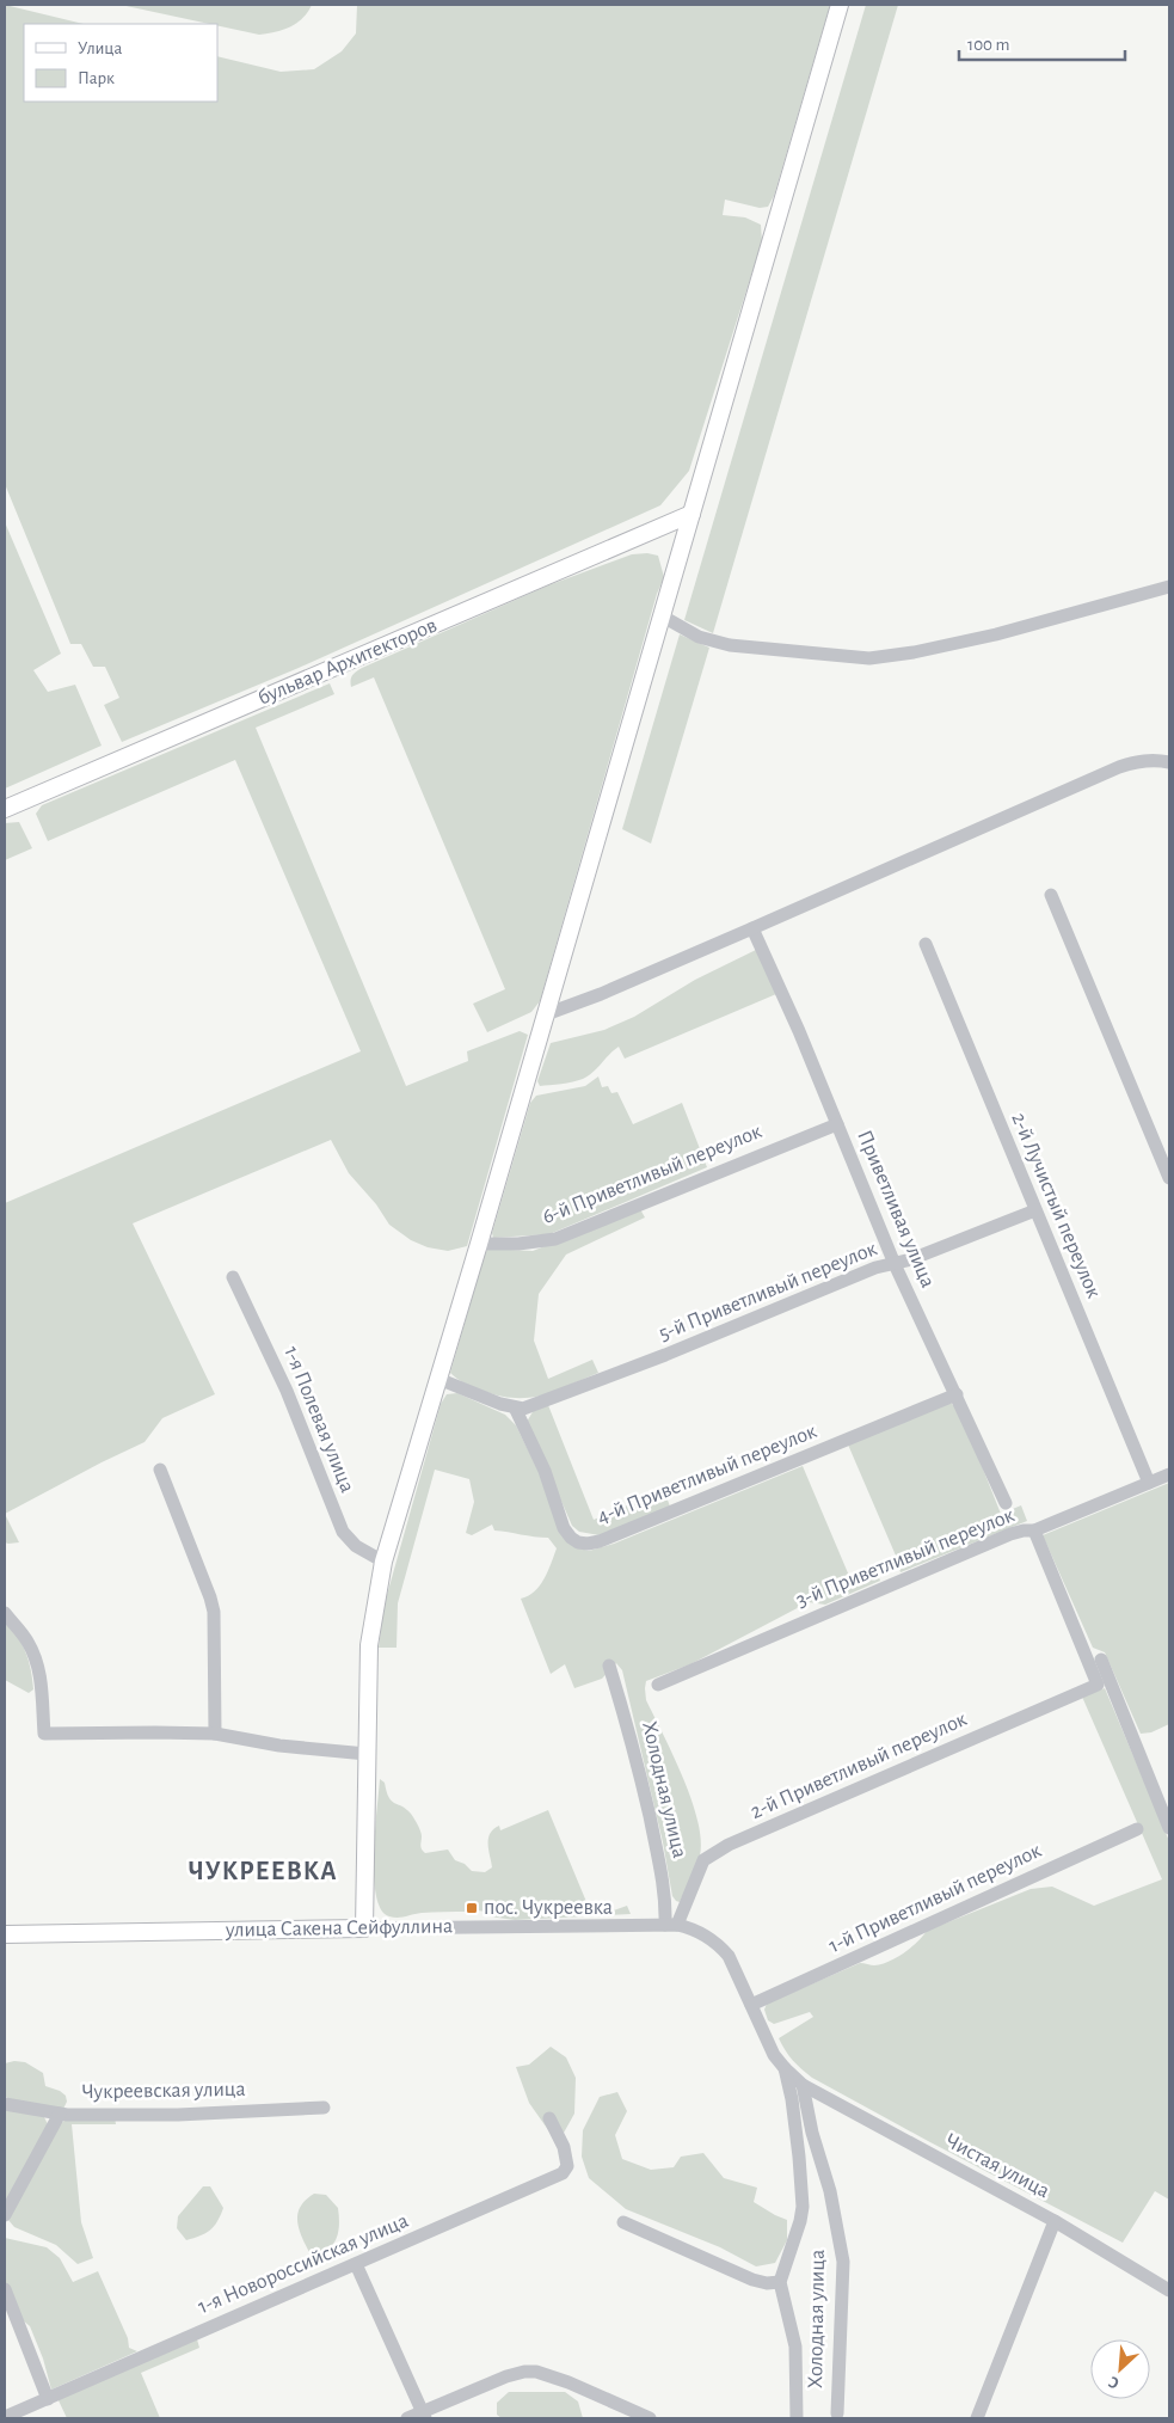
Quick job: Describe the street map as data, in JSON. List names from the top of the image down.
{
  "streets": {
    "main road": ["бульвар Архитекторов", "улица Сакена Сейфуллина"],
    "street": [
      "6-й Приветливый переулок",
      "2-й Лучистый переулок",
      "Приветливая улица",
      "5-й Приветливый переулок",
      "1-я Полевая улица",
      "4-й Приветливый переулок",
      "3-й Приветливый переулок",
      "2-й Приветливый переулок",
      "Холодная улица",
      "1-й Приветливый переулок",
      "Чукреевская улица",
      "Чистая улица",
      "1-я Новороссийская улица"
    ]
  },
  "crossings": [
    ["6-й Приветливый переулок", "Приветливая улица"],
    ["2-й Лучистый переулок", "5-й Приветливый переулок"],
    ["2-й Лучистый переулок", "3-й Приветливый переулок"],
    ["Приветливая улица", "5-й Приветливый переулок"],
    ["Приветливая улица", "4-й Приветливый переулок"],
    ["5-й Приветливый переулок", "4-й Приветливый переулок"],
    ["3-й Приветливый переулок", "2-й Приветливый переулок"],
    ["2-й Приветливый переулок", "Холодная улица"],
    ["2-й Приветливый переулок", "улица Сакена Сейфуллина"],
    ["Холодная улица", "улица Сакена Сейфуллина"],
    ["Холодная улица", "Чистая улица"],
    ["1-й Приветливый переулок", "улица Сакена Сейфуллина"],
    ["улица Сакена Сейфуллина", "Чистая улица"]
  ],
  "districts": ["ЧУКРЕЕВКА"],
  "places": {
    "transit": ["пос. Чукреевка"]
  },
  "legend": ["Улица", "Парк"],
  "scale_bar": "100 m",
  "north": "bottom left"
}
